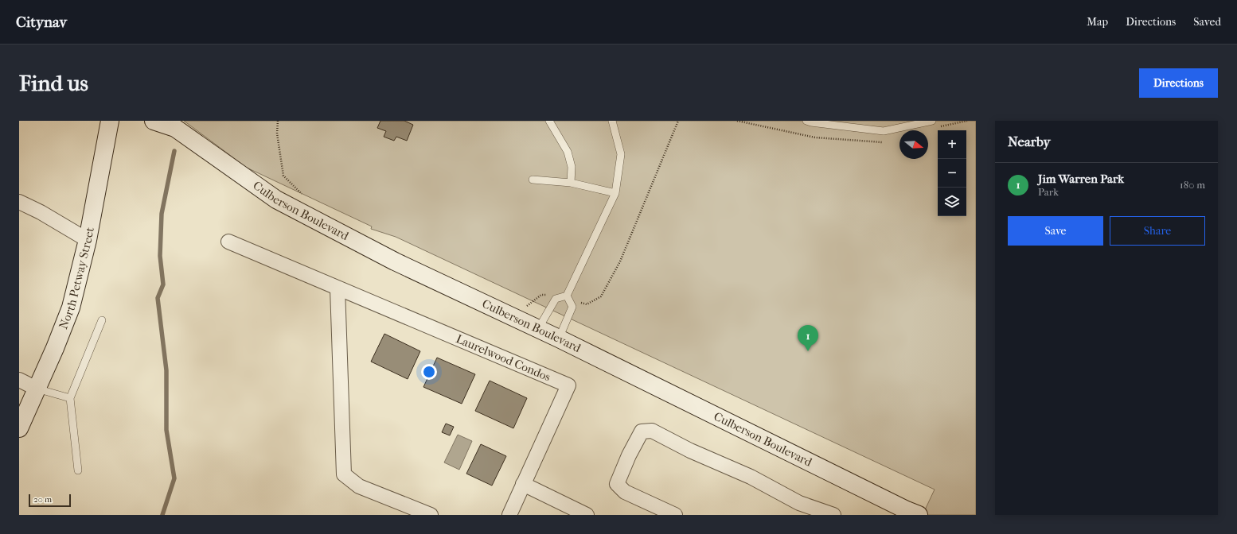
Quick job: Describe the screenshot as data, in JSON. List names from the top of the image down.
{
  "streets": {
    "street": ["Culberson Boulevard", "North Petway Street", "Laurelwood Condos"]
  },
  "scale_bar": "20 m",
  "north": "right",
  "page": {
    "header": "Citynav",
    "nav": ["Map", "Directions", "Saved"],
    "buttons": [
      "Directions",
      ["Save", "Share"]
    ],
    "title": "Find us",
    "heading": "Nearby",
    "map_buttons": ["+", "−"],
    "list": [
      {
        "mark": "1",
        "name": "Jim Warren Park",
        "note": "Park",
        "value": "180 m"
      }
    ],
    "pins": "1",
    "scale": "20 m"
  }
}
